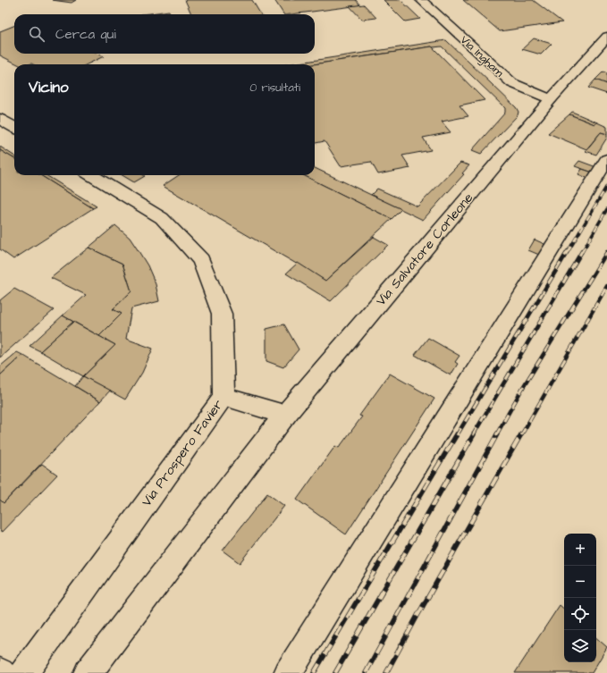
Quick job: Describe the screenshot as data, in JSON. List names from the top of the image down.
{
  "streets": {
    "street": ["Via Ingham", "Via Salvatore Corleone", "Via Prospero Favier"]
  },
  "crossings": [
    ["Via Ingham", "Via Salvatore Corleone"]
  ],
  "page": {
    "search": "Cerca qui",
    "heading": ["Vicino", "0 risultati"],
    "map_buttons": ["+", "−"]
  }
}
